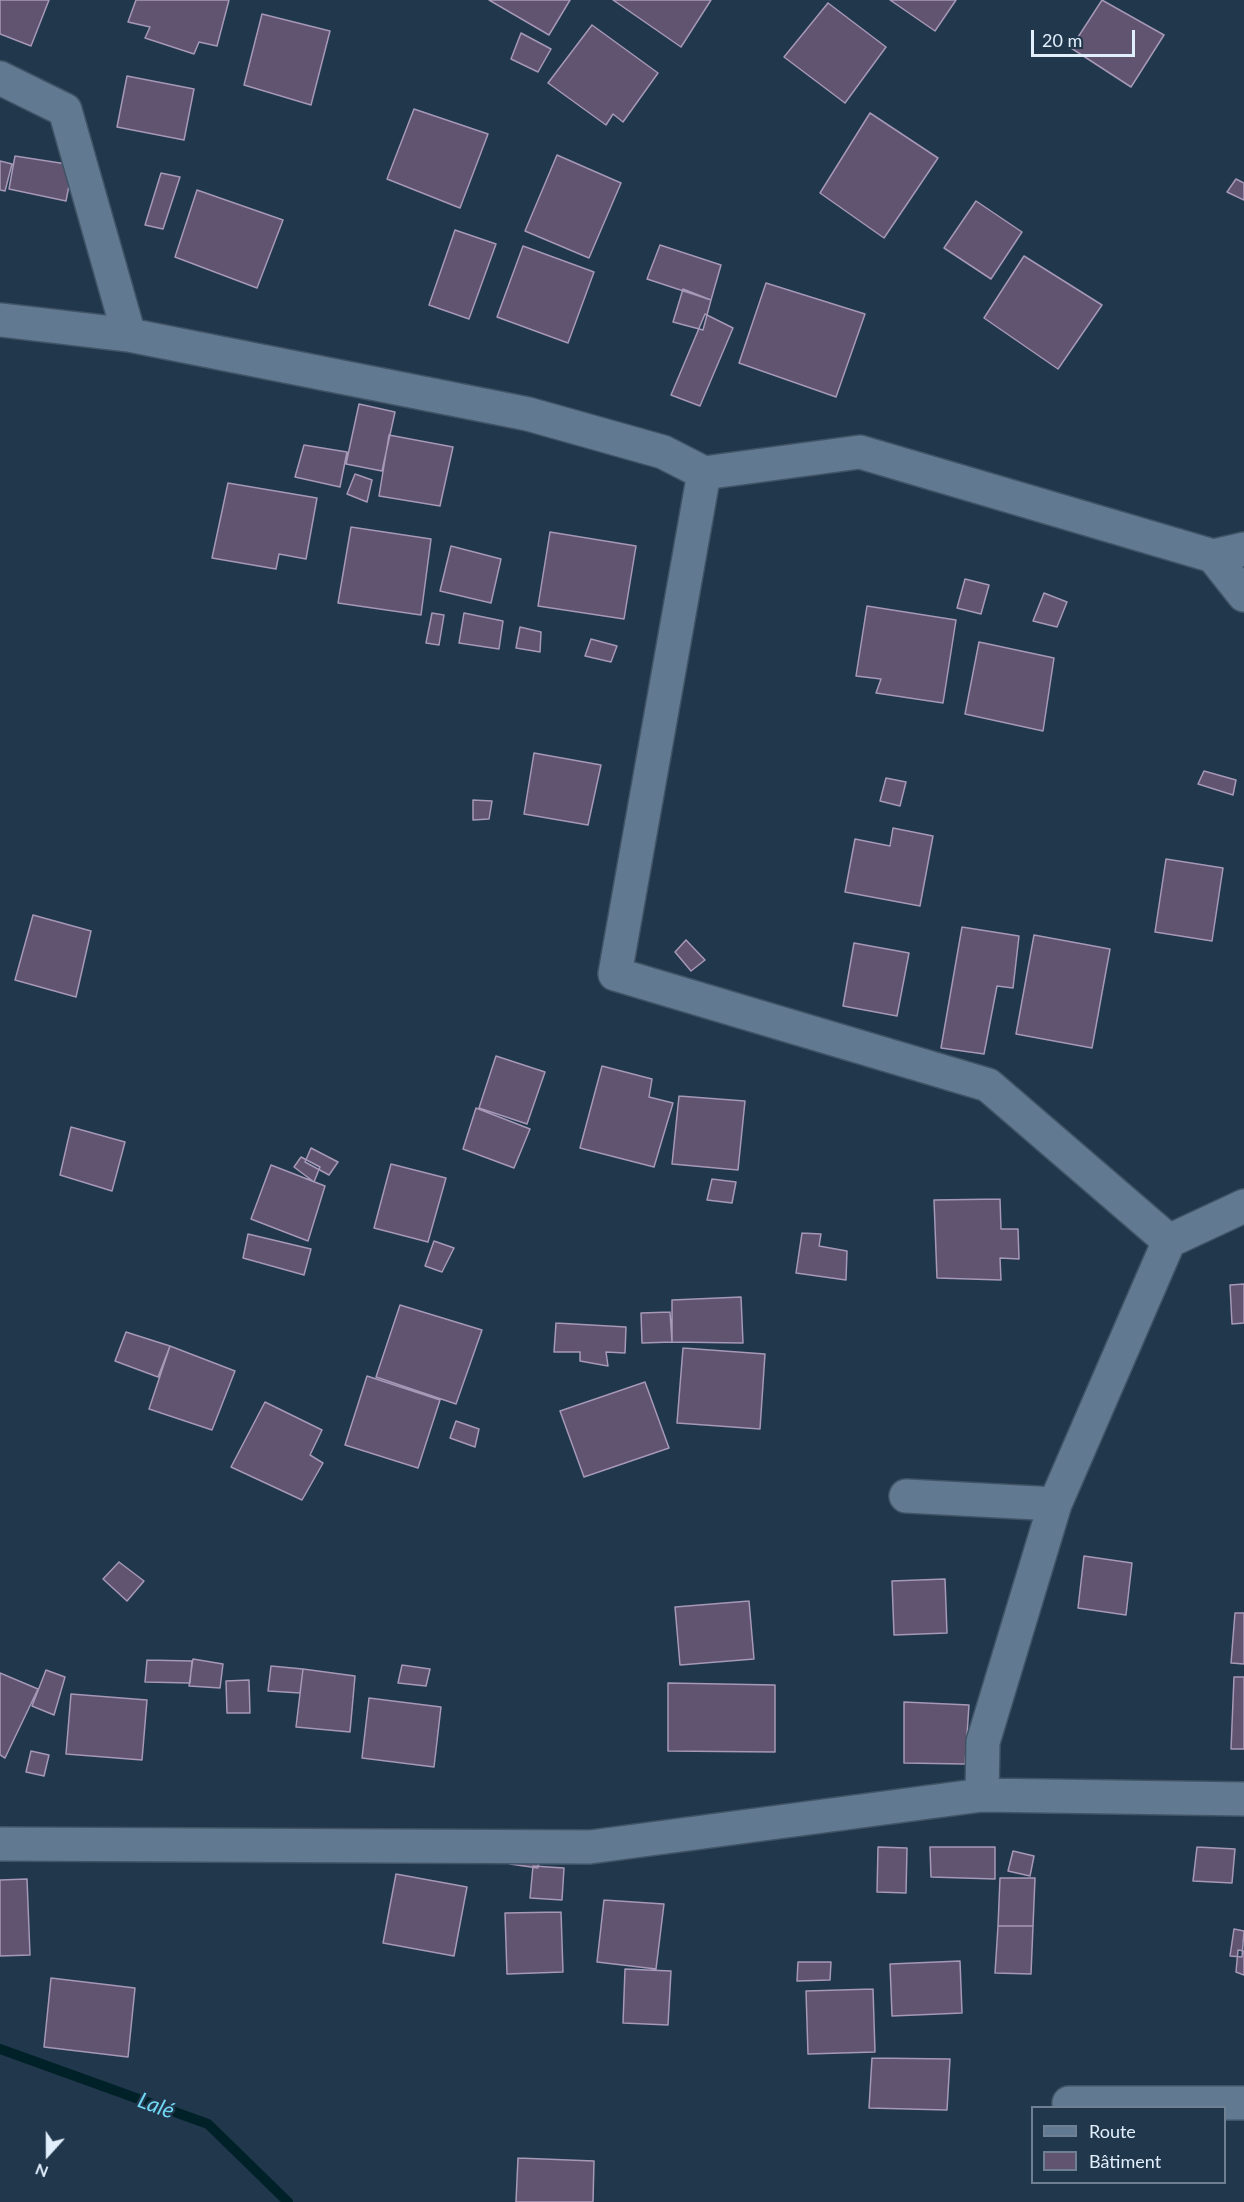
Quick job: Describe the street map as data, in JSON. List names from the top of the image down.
{
  "water": ["Lalé"],
  "legend": ["Route", "Bâtiment"],
  "scale_bar": "20 m",
  "north": "bottom"
}
